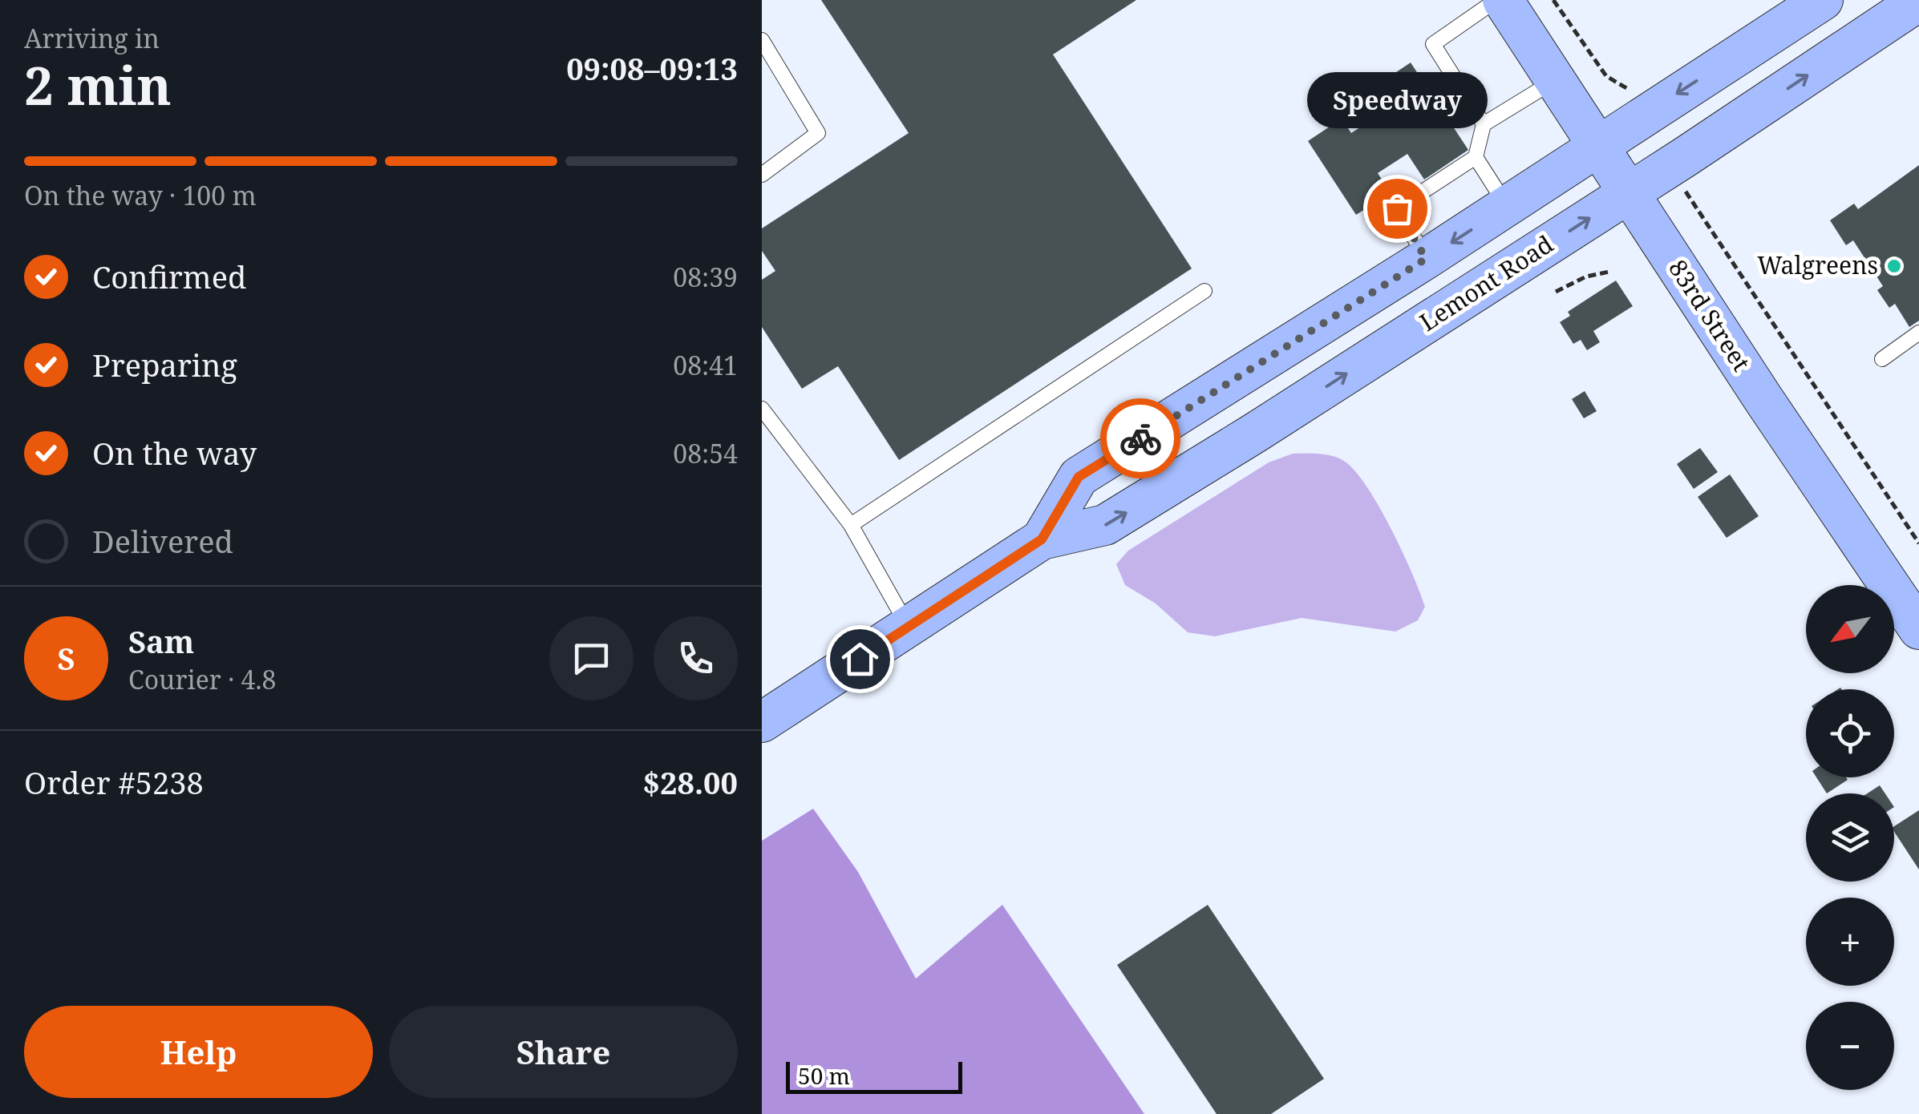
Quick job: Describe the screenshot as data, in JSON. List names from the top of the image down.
{
  "streets": {
    "main road": ["Lemont Road", "83rd Street"]
  },
  "crossings": [
    ["Lemont Road", "83rd Street"]
  ],
  "places": ["Speedway", "Walgreens"],
  "scale_bar": "50 m",
  "north": "bottom left",
  "page": {
    "heading": ["2 min", "Arriving in", "09:08–09:13"],
    "panel": [
      "Sam",
      "Courier · 4.8",
      "Order #5238",
      "$28.00"
    ],
    "bubble": "Speedway",
    "bar": "On the way · 100 m",
    "list": [
      ["Confirmed", "08:39"],
      ["Preparing", "08:41"],
      ["On the way", "08:54"],
      "Delivered"
    ],
    "map_buttons": ["+", "−"],
    "round": "S",
    "buttons": ["Help", "Share"],
    "scale": "50 m"
  }
}
